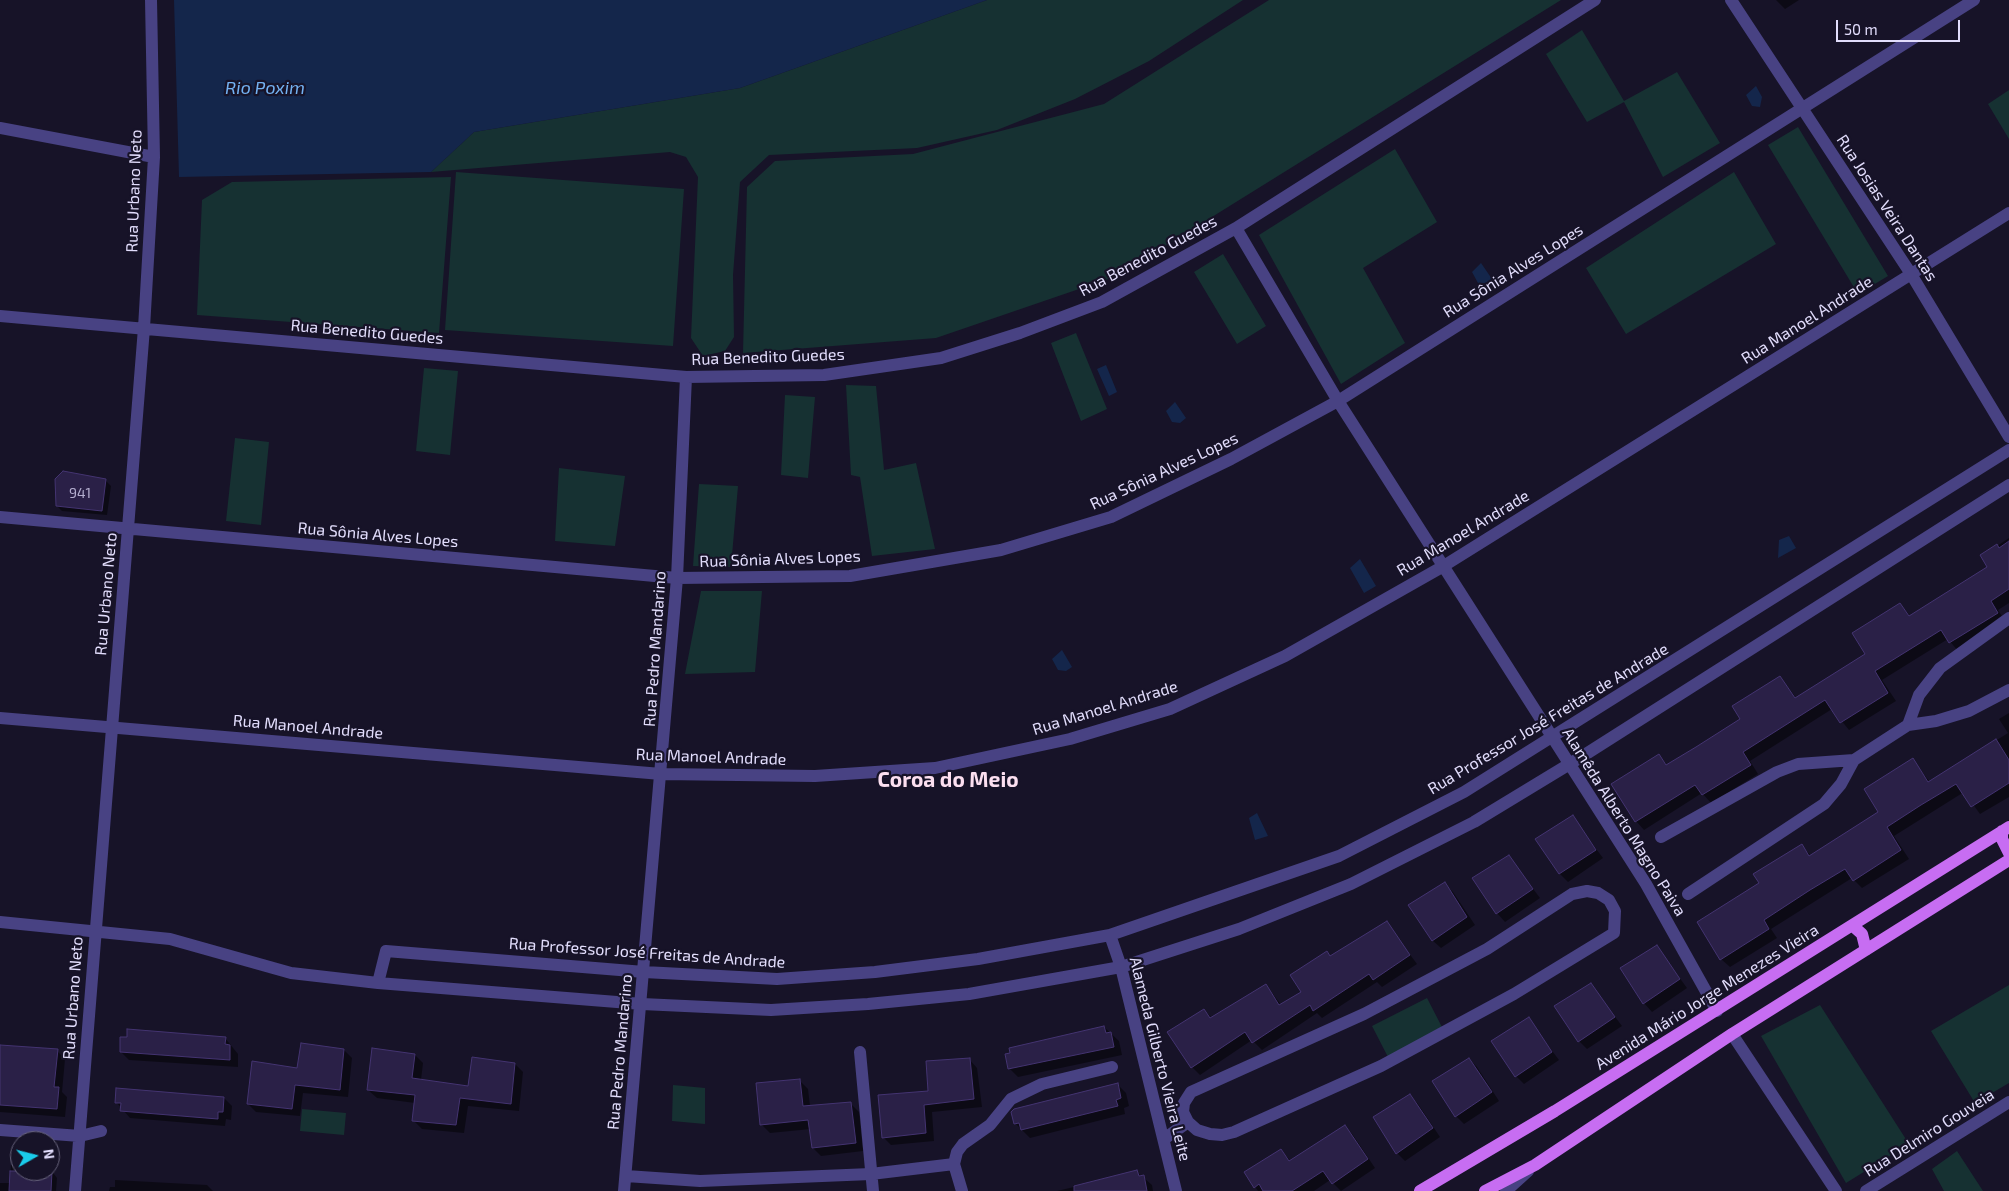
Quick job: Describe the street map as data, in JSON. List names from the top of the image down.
{
  "streets": {
    "main road": ["Avenida Mário Jorge Menezes Vieira"],
    "street": [
      "Rua Urbano Neto",
      "Rua Josias Veira Dantas",
      "Rua Benedito Guedes",
      "Rua Sônia Alves Lopes",
      "Rua Manoel Andrade",
      "Rua Pedro Mandarino",
      "Rua Professor José Freitas de Andrade",
      "Alamêda Alberto Magno Paiva",
      "Alameda Gilberto Vieira Leite",
      "Rua Delmiro Gouveia"
    ]
  },
  "crossings": [
    ["Rua Urbano Neto", "Rua Benedito Guedes"],
    ["Rua Urbano Neto", "Rua Sônia Alves Lopes"],
    ["Rua Urbano Neto", "Rua Manoel Andrade"],
    ["Rua Josias Veira Dantas", "Rua Sônia Alves Lopes"],
    ["Rua Josias Veira Dantas", "Rua Manoel Andrade"],
    ["Rua Benedito Guedes", "Rua Pedro Mandarino"],
    ["Rua Benedito Guedes", "Alamêda Alberto Magno Paiva"],
    ["Rua Sônia Alves Lopes", "Rua Pedro Mandarino"],
    ["Rua Sônia Alves Lopes", "Alamêda Alberto Magno Paiva"],
    ["Rua Manoel Andrade", "Rua Pedro Mandarino"],
    ["Rua Manoel Andrade", "Alamêda Alberto Magno Paiva"],
    ["Rua Pedro Mandarino", "Rua Professor José Freitas de Andrade"],
    ["Rua Professor José Freitas de Andrade", "Alamêda Alberto Magno Paiva"],
    ["Rua Professor José Freitas de Andrade", "Alameda Gilberto Vieira Leite"],
    ["Alamêda Alberto Magno Paiva", "Avenida Mário Jorge Menezes Vieira"]
  ],
  "districts": ["Coroa do Meio"],
  "water": ["Rio Poxim"],
  "house_numbers": ["941"],
  "scale_bar": "50 m",
  "north": "right"
}
